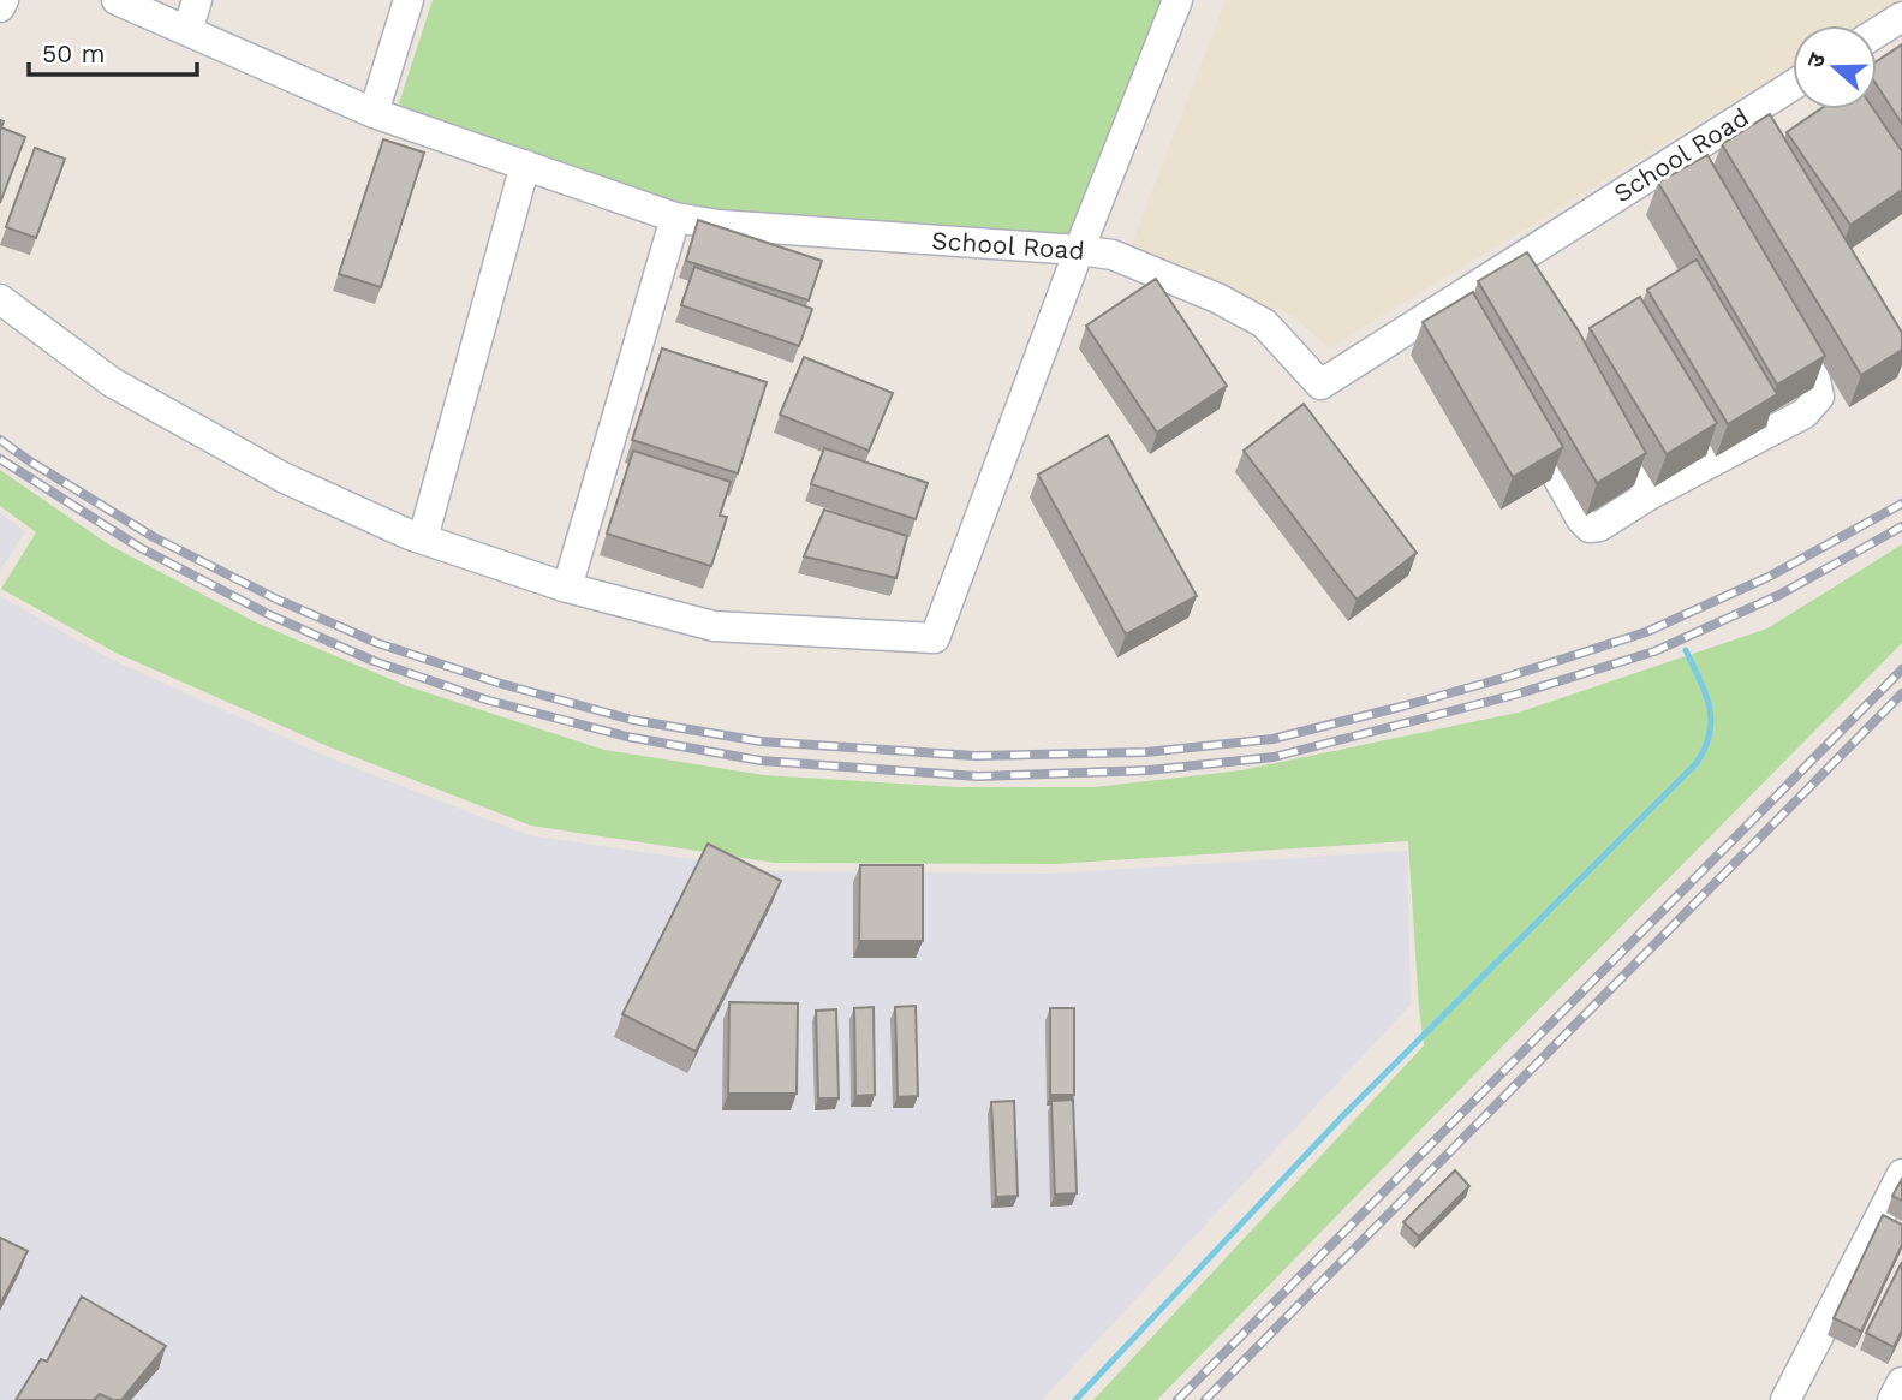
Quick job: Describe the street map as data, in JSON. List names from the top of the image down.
{
  "streets": {
    "street": ["School Road"]
  },
  "scale_bar": "50 m",
  "north": "left"
}
